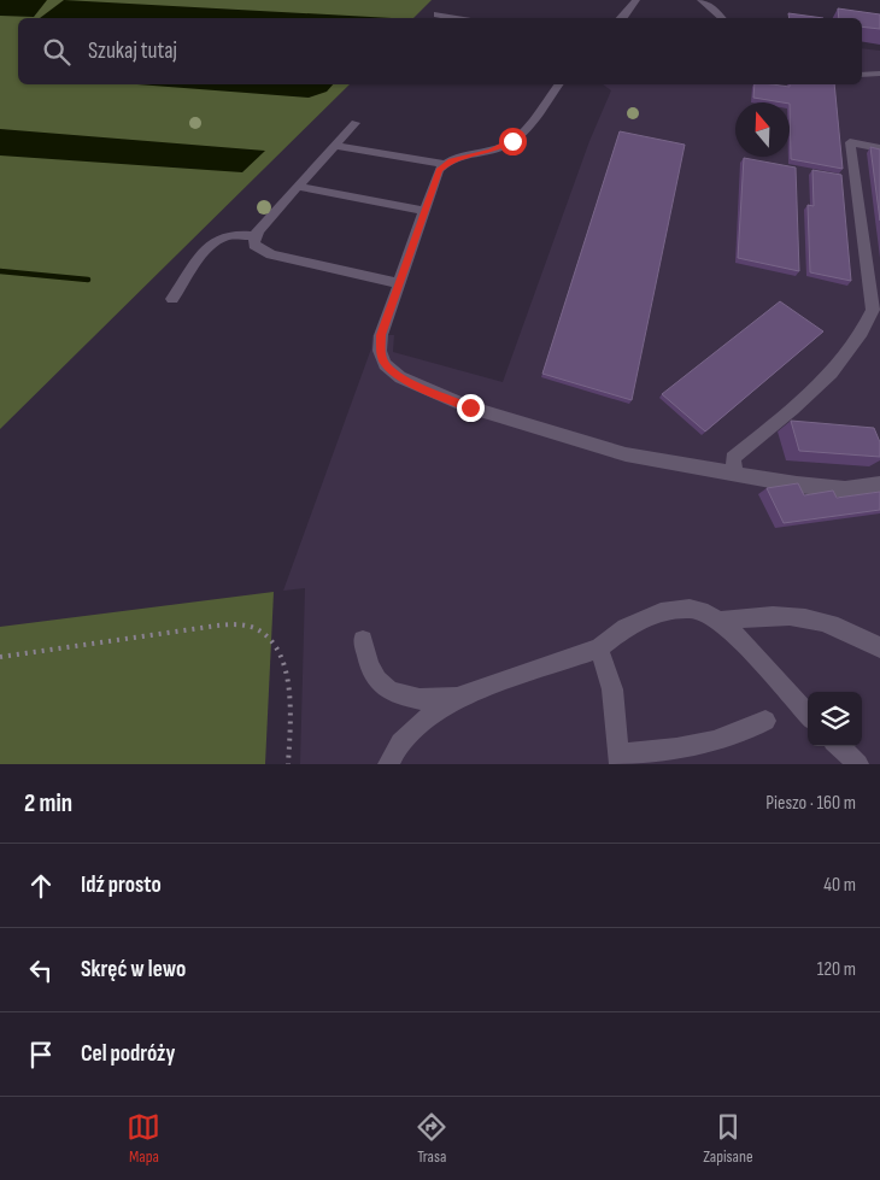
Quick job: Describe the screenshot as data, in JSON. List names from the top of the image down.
{
  "north": "top",
  "page": {
    "search": "Szukaj tutaj",
    "heading": ["2 min", "Pieszo · 160 m"],
    "list": [
      ["Idź prosto", "40 m"],
      ["Skręć w lewo", "120 m"],
      "Cel podróży"
    ],
    "nav": ["Mapa", "Trasa", "Zapisane"]
  }
}
